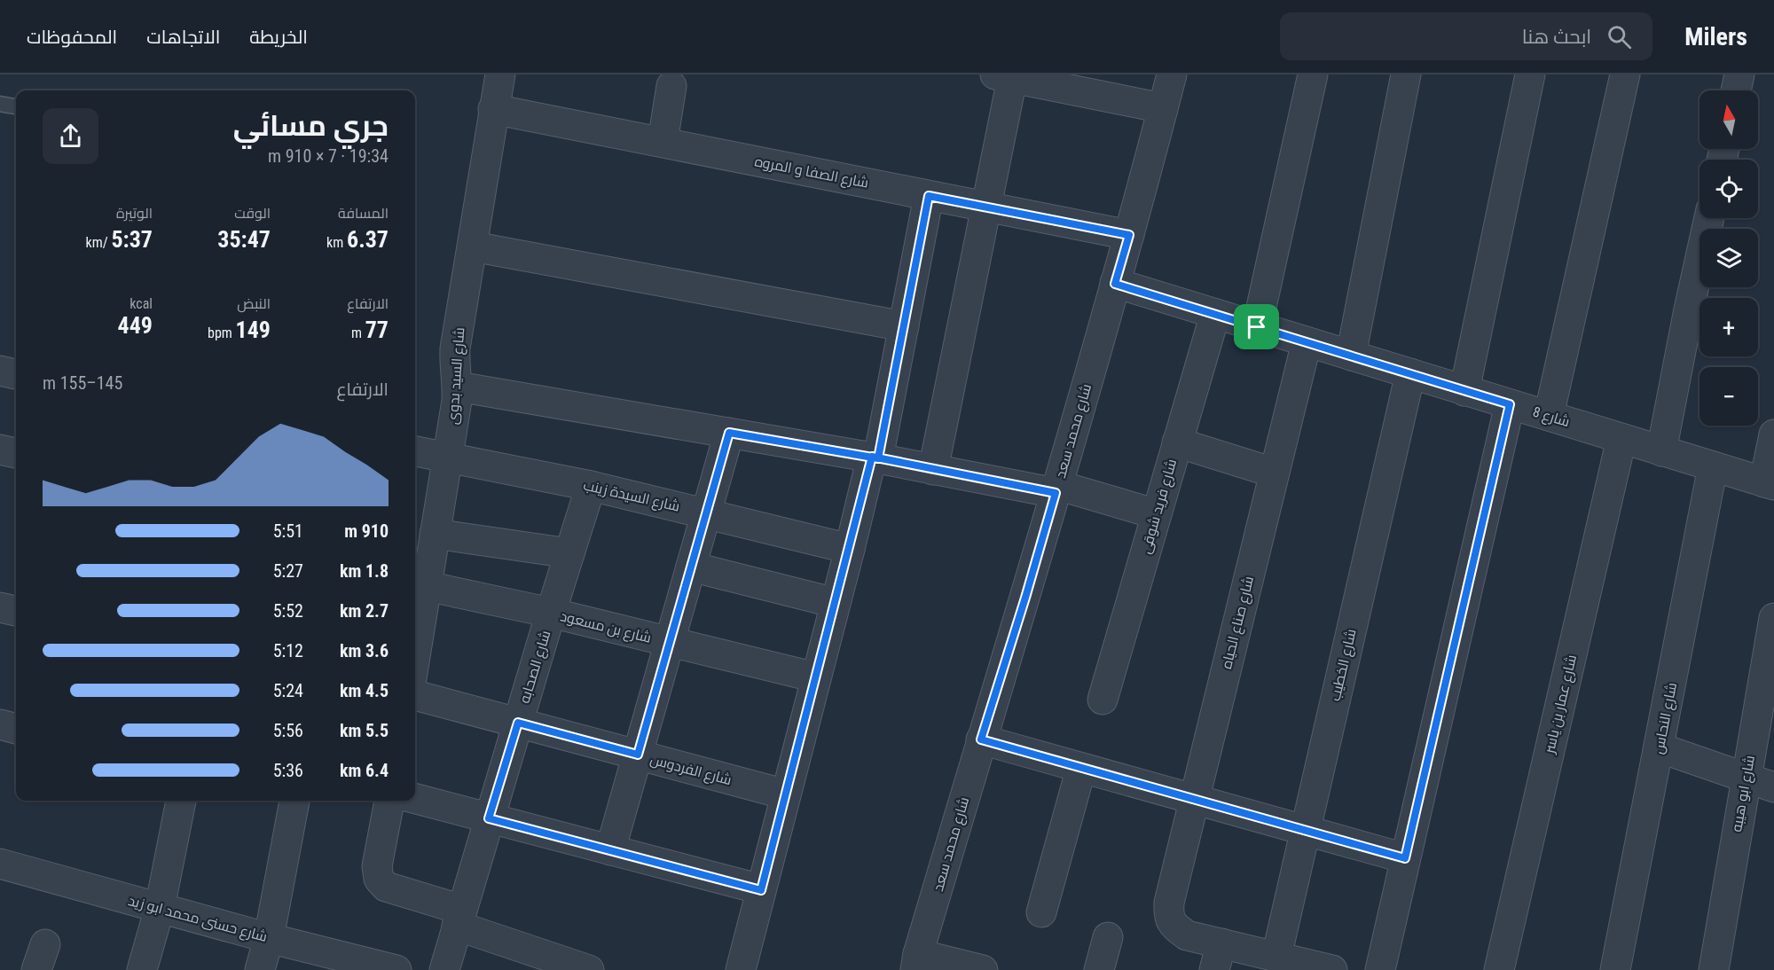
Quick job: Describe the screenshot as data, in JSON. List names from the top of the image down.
{
  "streets": {
    "street": [
      "شارع الصفا و المروه",
      "شارع السيد بدوى",
      "شارع 8",
      "شارع محمد سعد",
      "شارع السيدة زينب",
      "شارع فريد شوقى",
      "شارع صناع الحياه",
      "شارع بن مسعود",
      "شارع الخطيب",
      "شارع الصحابه",
      "شارع عمار بن ياسر",
      "شارع النحاس",
      "شارع الفردوس",
      "شارع ابو هيبه",
      "شارع حسنى محمد ابو زيد"
    ]
  },
  "crossings": [
    ["شارع الصفا و المروه", "شارع السيد بدوى"],
    ["شارع الصفا و المروه", "شارع محمد سعد"],
    ["شارع السيد بدوى", "شارع السيدة زينب"],
    ["شارع السيد بدوى", "شارع بن مسعود"],
    ["شارع 8", "شارع محمد سعد"],
    ["شارع 8", "شارع فريد شوقى"],
    ["شارع 8", "شارع صناع الحياه"],
    ["شارع 8", "شارع الخطيب"],
    ["شارع 8", "شارع عمار بن ياسر"],
    ["شارع 8", "شارع النحاس"],
    ["شارع السيدة زينب", "شارع الصحابه"],
    ["شارع بن مسعود", "شارع الصحابه"],
    ["شارع الصحابه", "شارع الفردوس"]
  ],
  "north": "top",
  "page": {
    "header": "Milers",
    "search": "ابحث هنا",
    "nav": ["الخريطة", "الاتجاهات", "المحفوظات"],
    "map_buttons": ["+", "−"],
    "heading": ["جري مسائي", "19:34 · 7 × 910 m"],
    "stats": [
      ["المسافة", "6.37 km"],
      ["الوقت", "35:47"],
      ["الوتيرة", "5:37 /km"],
      ["الارتفاع", "77 m"],
      ["النبض", "149 bpm"],
      ["kcal", "449"]
    ],
    "chart": ["الارتفاع", "145–155 m"],
    "list": [
      {
        "name": "910 m",
        "note": "5:51"
      },
      {
        "name": "1.8 km",
        "note": "5:27"
      },
      {
        "name": "2.7 km",
        "note": "5:52"
      },
      {
        "name": "3.6 km",
        "note": "5:12"
      },
      {
        "name": "4.5 km",
        "note": "5:24"
      },
      {
        "name": "5.5 km",
        "note": "5:56"
      },
      {
        "name": "6.4 km",
        "note": "5:36"
      }
    ]
  }
}
